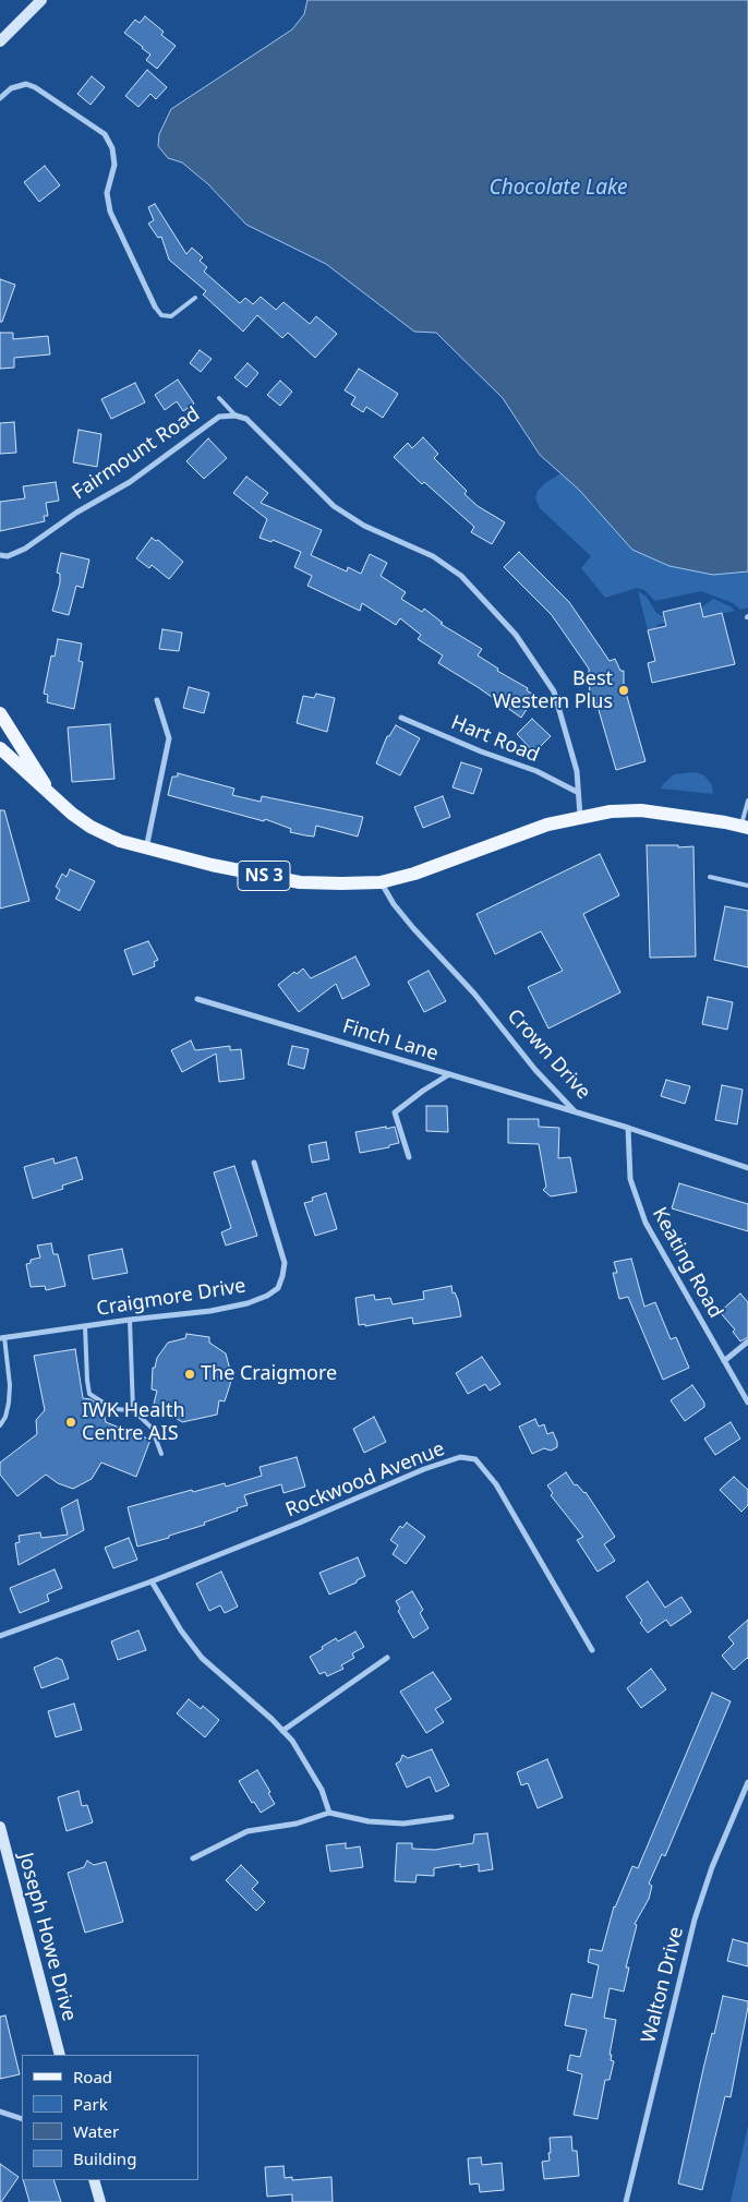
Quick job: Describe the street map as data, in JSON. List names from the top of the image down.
{
  "streets": {
    "main road": ["NS 3", "Joseph Howe Drive"],
    "street": [
      "Fairmount Road",
      "Hart Road",
      "Finch Lane",
      "Crown Drive",
      "Keating Road",
      "Craigmore Drive",
      "Rockwood Avenue",
      "Walton Drive"
    ]
  },
  "crossings": [
    ["NS 3", "Crown Drive"],
    ["Finch Lane", "Crown Drive"],
    ["Crown Drive", "Keating Road"]
  ],
  "water": ["Chocolate Lake"],
  "places": ["Best Western Plus", "The Craigmore", "IWK Health Centre AIS"],
  "legend": [
    "Road",
    "Park",
    "Water",
    "Building"
  ]
}
